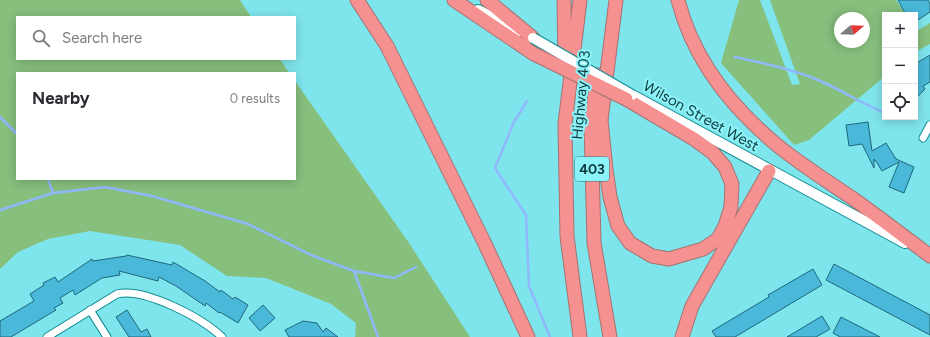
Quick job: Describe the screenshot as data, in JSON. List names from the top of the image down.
{
  "streets": {
    "highway": ["Highway 403", "403"],
    "main road": ["Wilson Street West"]
  },
  "north": "right",
  "page": {
    "map_buttons": ["+", "−"],
    "search": "Search here",
    "heading": ["Nearby", "0 results"]
  }
}
